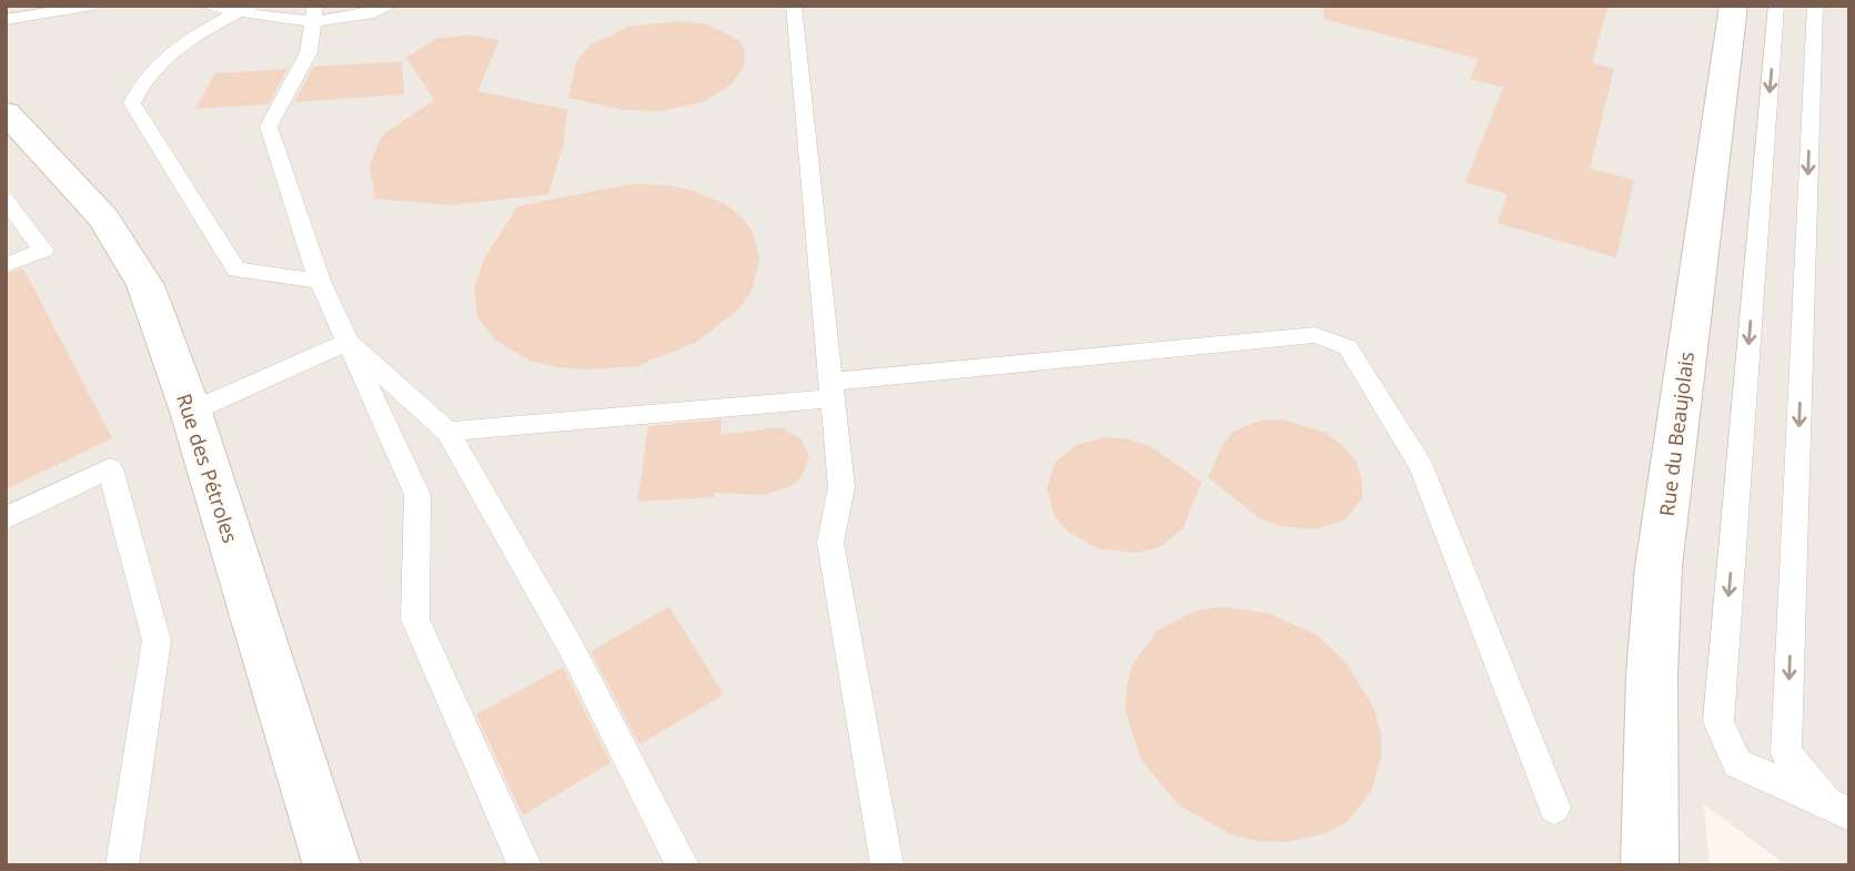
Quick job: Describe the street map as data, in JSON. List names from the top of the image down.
{
  "streets": {
    "street": ["Rue du Beaujolais", "Rue des Pétroles"]
  }
}
